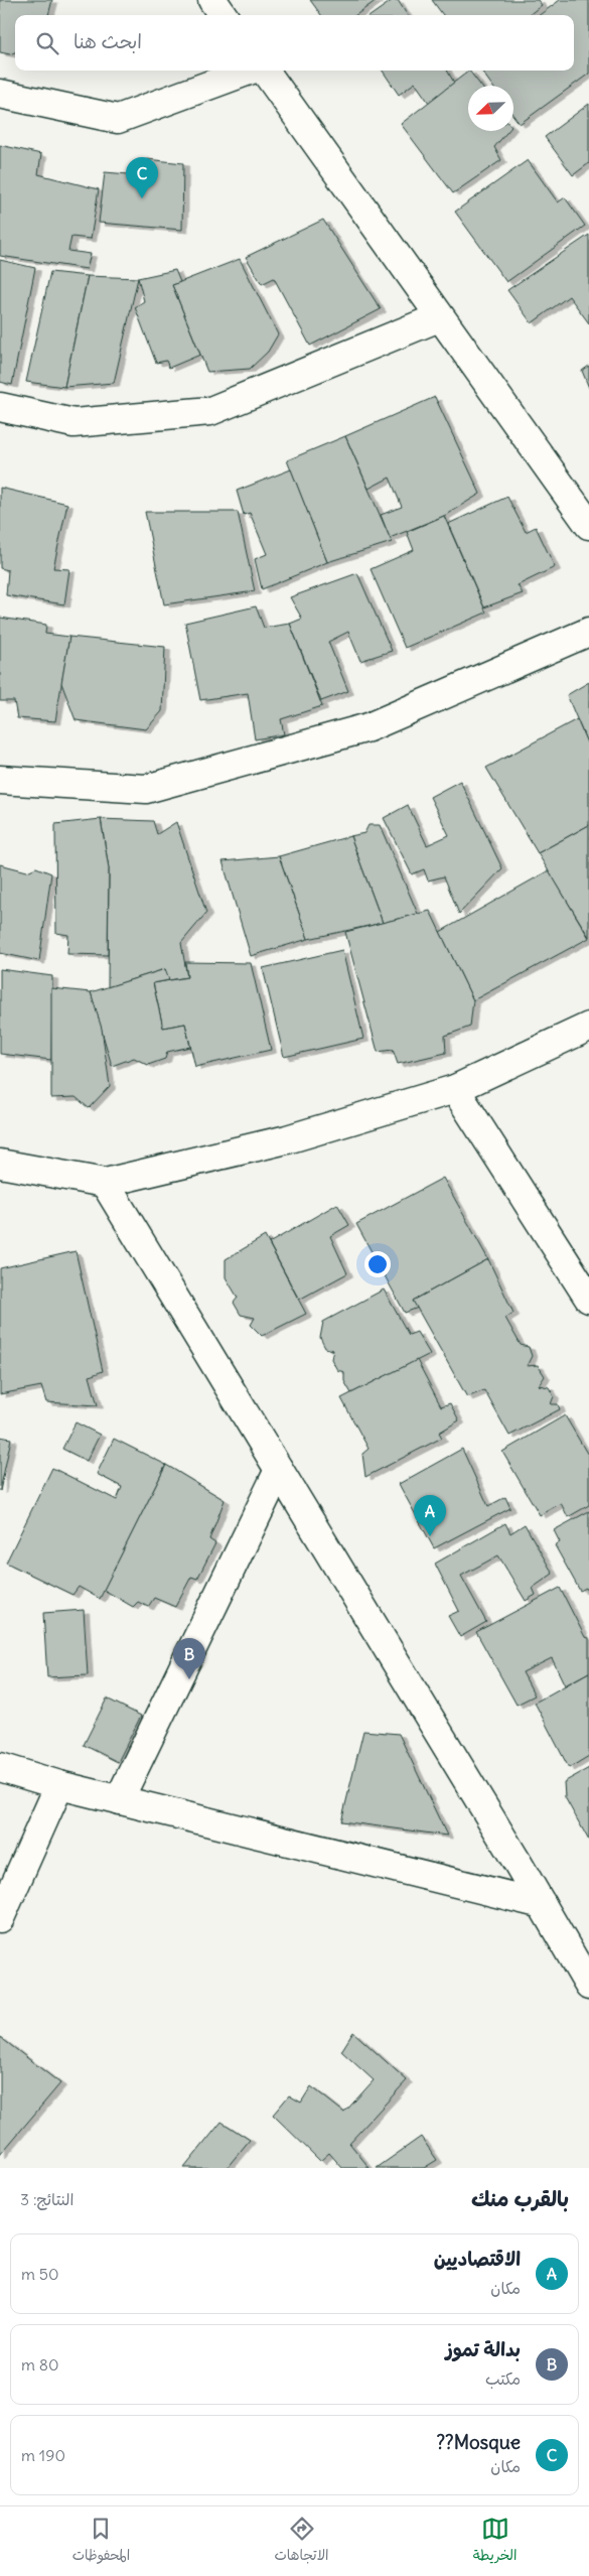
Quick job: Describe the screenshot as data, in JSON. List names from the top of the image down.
{
  "north": "bottom left",
  "page": {
    "search": "ابحث هنا",
    "pins": ["C", "A", "B"],
    "heading": ["بالقرب منك", "النتائج: 3"],
    "list": [
      {
        "mark": "A",
        "name": "الاقتصاديين",
        "note": "مكان",
        "value": "50 m"
      },
      {
        "mark": "B",
        "name": "بدالة تموز",
        "note": "مكتب",
        "value": "80 m"
      },
      {
        "mark": "C",
        "name": "Mosque??",
        "note": "مكان",
        "value": "190 m"
      }
    ],
    "nav": ["الخريطة", "الاتجاهات", "المحفوظات"]
  }
}
